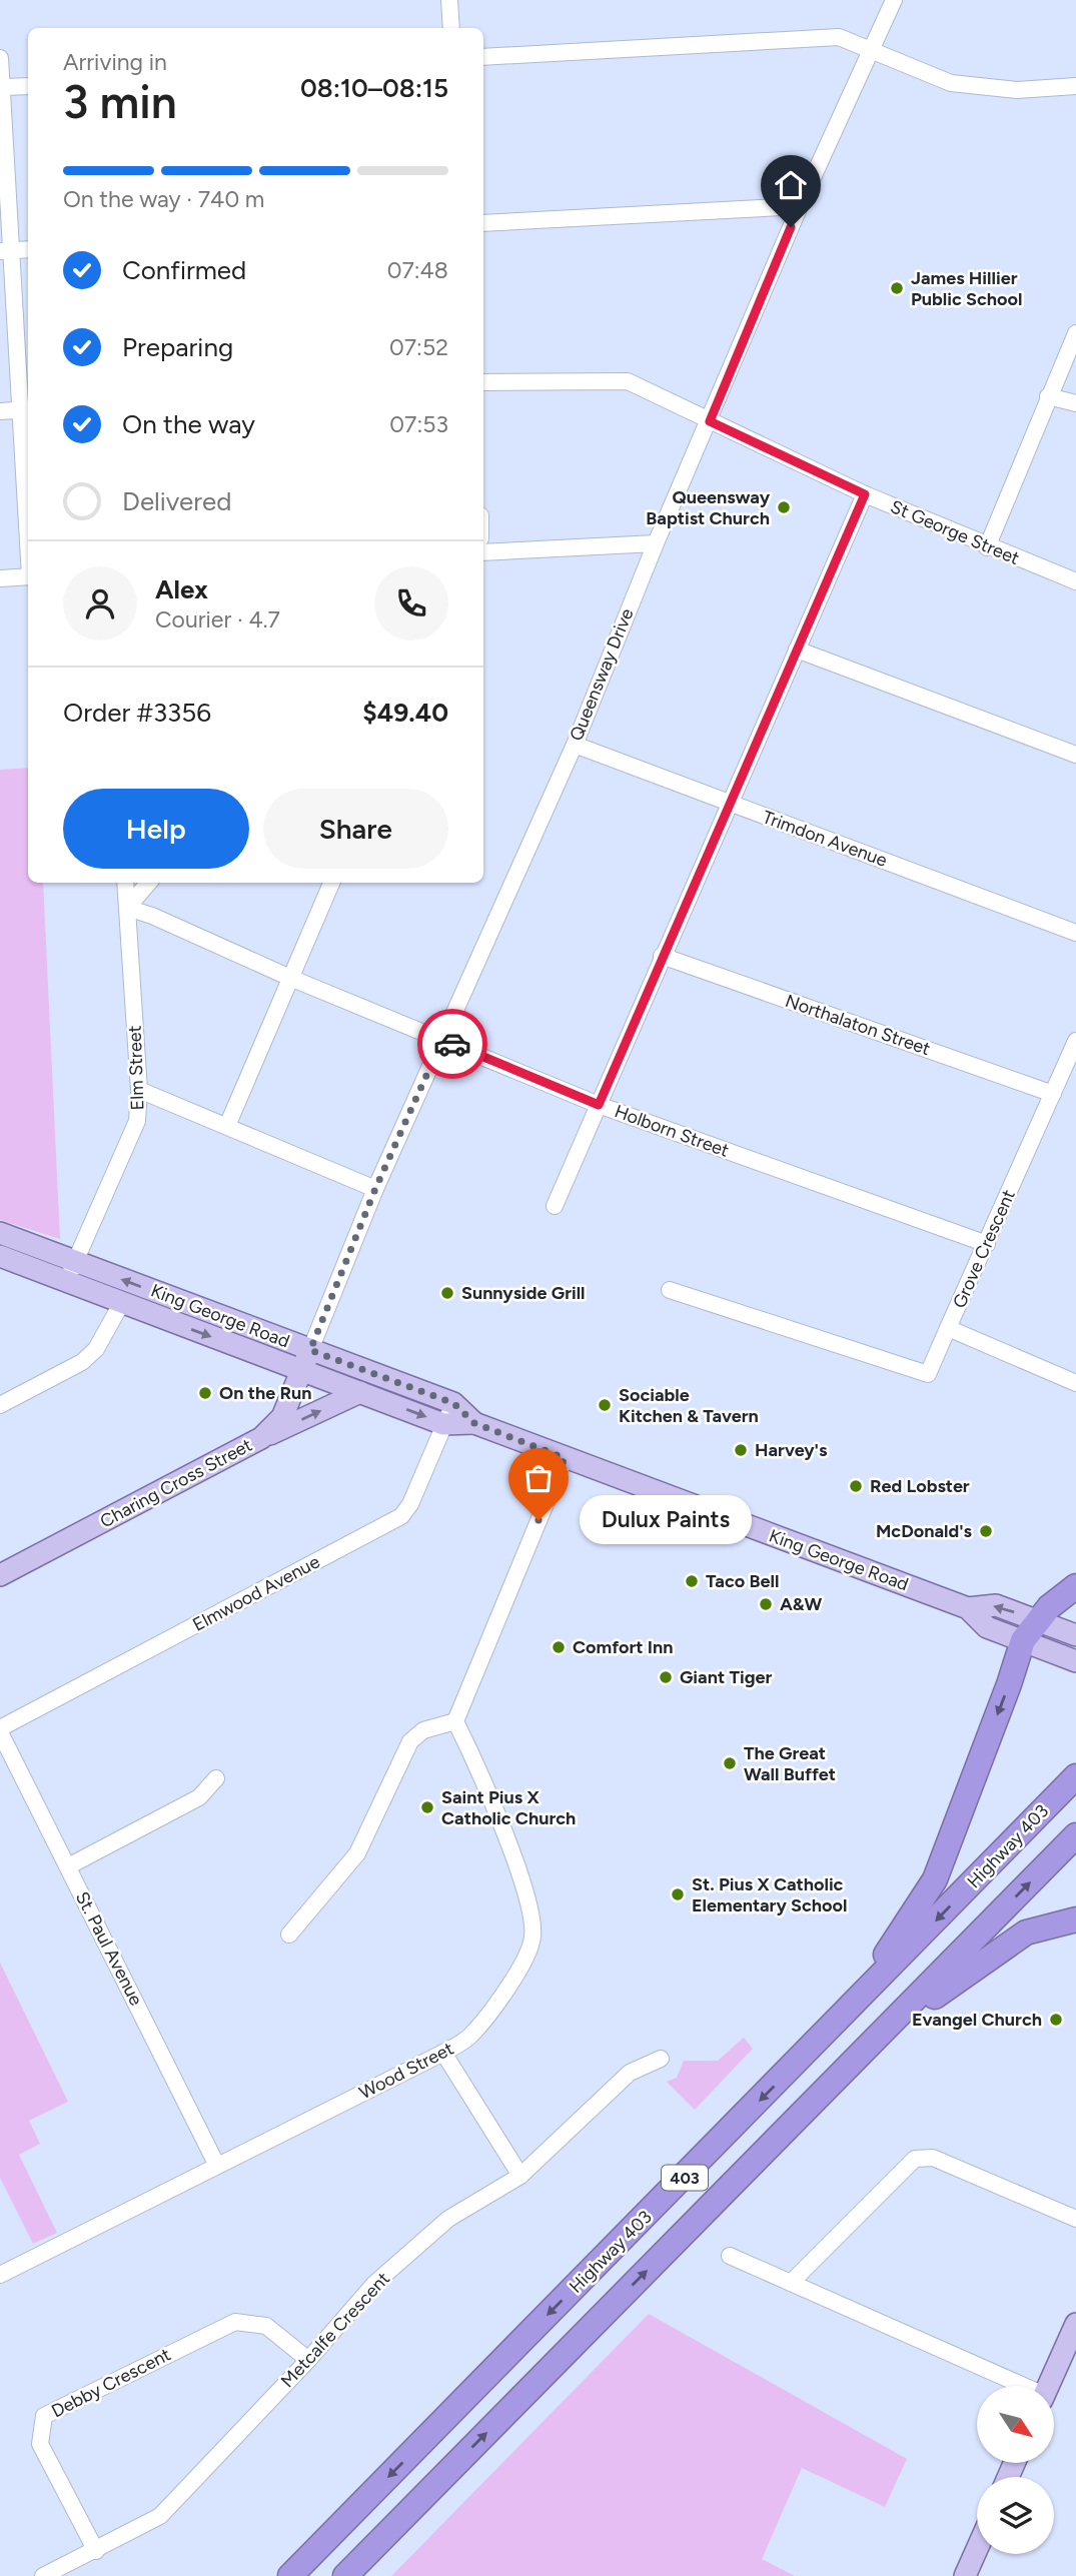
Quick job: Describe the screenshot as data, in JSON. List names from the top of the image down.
{
  "streets": {
    "highway": ["Highway 403", "403"],
    "main road": ["King George Road", "Charing Cross Street"],
    "street": [
      "St George Street",
      "Queensway Drive",
      "Trimdon Avenue",
      "Northalaton Street",
      "Elm Street",
      "Holborn Street",
      "Grove Crescent",
      "Elmwood Avenue",
      "St. Paul Avenue",
      "Wood Street",
      "Metcalfe Crescent",
      "Debby Crescent"
    ]
  },
  "crossings": [
    ["St George Street", "Queensway Drive"],
    ["Queensway Drive", "Trimdon Avenue"],
    ["Queensway Drive", "Holborn Street"],
    ["Queensway Drive", "King George Road"],
    ["Queensway Drive", "Charing Cross Street"],
    ["Northalaton Street", "Grove Crescent"],
    ["Elm Street", "Holborn Street"],
    ["Elm Street", "King George Road"],
    ["Holborn Street", "Grove Crescent"],
    ["King George Road", "Charing Cross Street"],
    ["King George Road", "Elmwood Avenue"],
    ["Elmwood Avenue", "St. Paul Avenue"],
    ["St. Paul Avenue", "Wood Street"],
    ["Metcalfe Crescent", "Debby Crescent"]
  ],
  "places": [
    "James Hillier Public School",
    "Queensway Baptist Church",
    "Sunnyside Grill",
    "On the Run",
    "Sociable Kitchen & Tavern",
    "Harvey's",
    "Red Lobster",
    "Dulux Paints",
    "McDonald's",
    "Taco Bell",
    "A&W",
    "Comfort Inn",
    "Giant Tiger",
    "The Great Wall Buffet",
    "Saint Pius X Catholic Church",
    "St. Pius X Catholic Elementary School",
    "Evangel Church"
  ],
  "north": "bottom right",
  "page": {
    "heading": ["3 min", "Arriving in", "08:10–08:15"],
    "panel": [
      "Alex",
      "Courier · 4.7",
      "Order #3356",
      "$49.40"
    ],
    "bar": "On the way · 740 m",
    "list": [
      ["Confirmed", "07:48"],
      ["Preparing", "07:52"],
      ["On the way", "07:53"],
      "Delivered"
    ],
    "buttons": ["Help", "Share"],
    "bubble": "Dulux Paints"
  }
}
